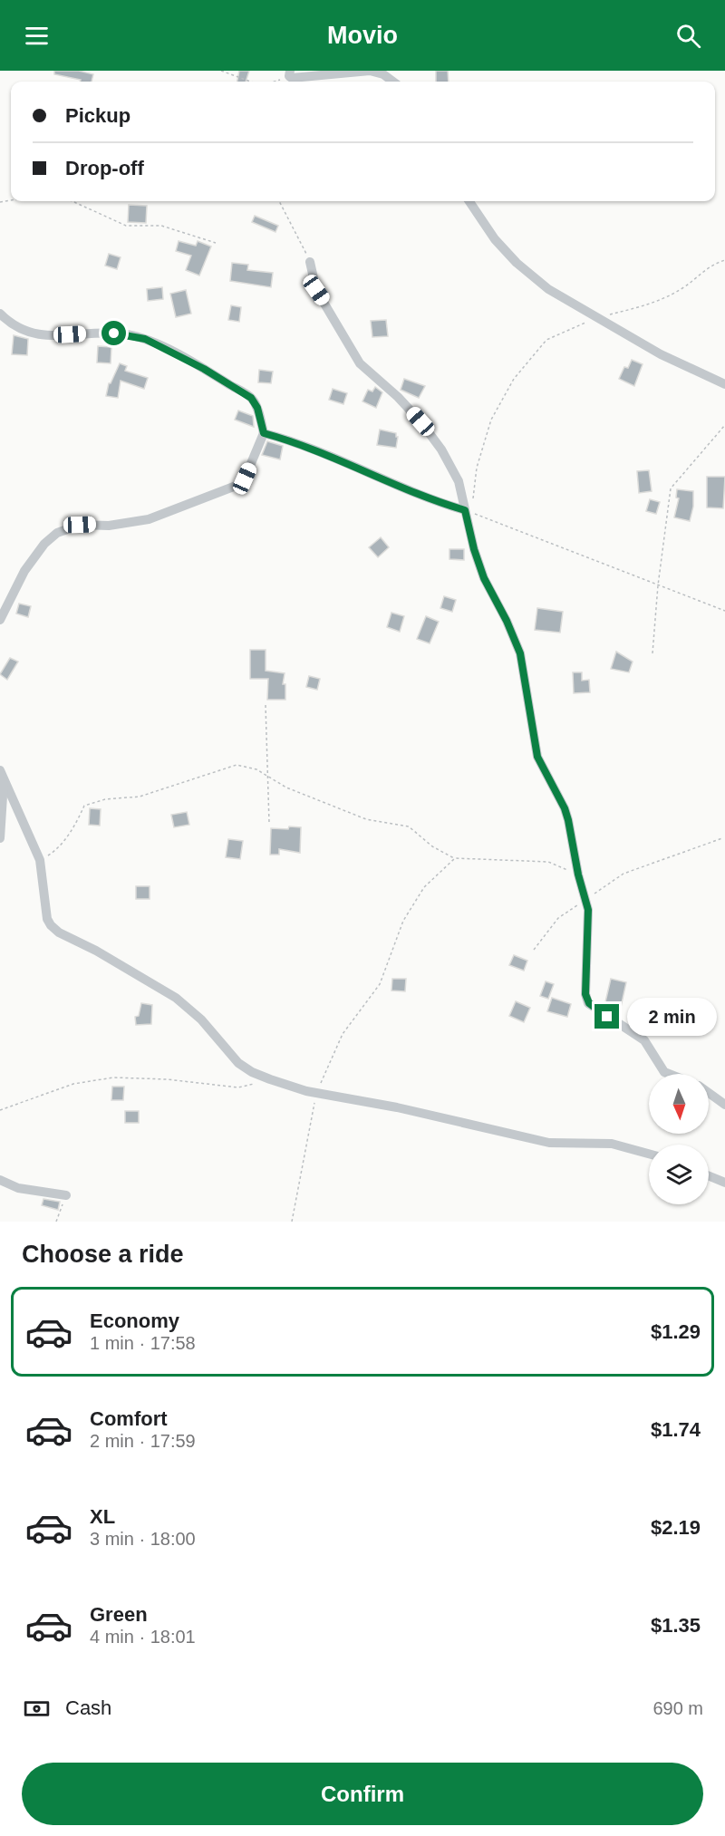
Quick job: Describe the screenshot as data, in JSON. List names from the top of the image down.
{
  "north": "bottom",
  "page": {
    "header": "Movio",
    "banner": ["Pickup", "Drop-off"],
    "bubble": "2 min",
    "heading": "Choose a ride",
    "list": [
      {
        "name": "Economy",
        "note": "1 min · 17:58",
        "value": "$1.29"
      },
      {
        "name": "Comfort",
        "note": "2 min · 17:59",
        "value": "$1.74"
      },
      {
        "name": "XL",
        "note": "3 min · 18:00",
        "value": "$2.19"
      },
      {
        "name": "Green",
        "note": "4 min · 18:01",
        "value": "$1.35"
      }
    ],
    "pay": ["Cash", "690 m"],
    "buttons": "Confirm"
  }
}
